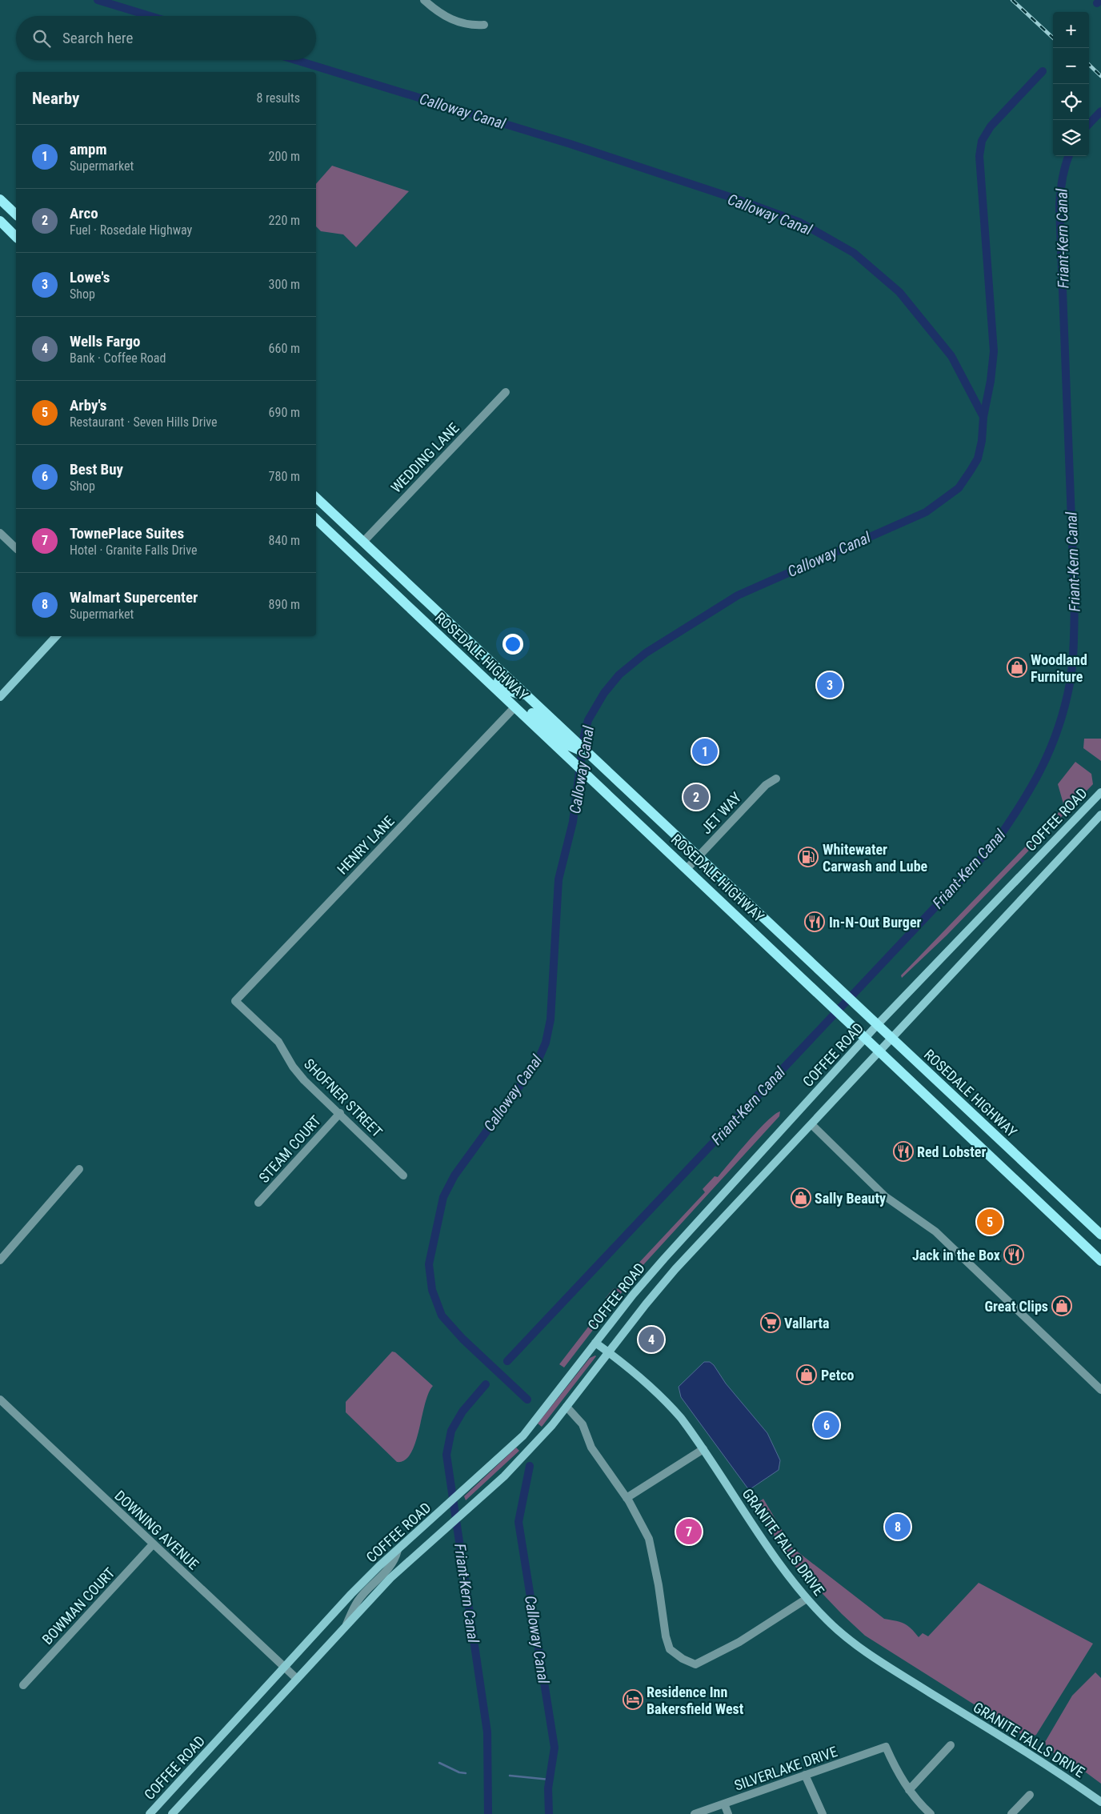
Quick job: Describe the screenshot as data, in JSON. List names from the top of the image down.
{
  "streets": {
    "main road": ["ROSEDALE HIGHWAY", "COFFEE ROAD", "GRANITE FALLS DRIVE"],
    "street": [
      "WEDDING LANE",
      "JET WAY",
      "HENRY LANE",
      "SHOFNER STREET",
      "STEAM COURT",
      "DOWNING AVENUE",
      "BOWMAN COURT",
      "SILVERLAKE DRIVE"
    ]
  },
  "crossings": [
    ["WEDDING LANE", "ROSEDALE HIGHWAY"],
    ["ROSEDALE HIGHWAY", "JET WAY"],
    ["ROSEDALE HIGHWAY", "COFFEE ROAD"],
    ["ROSEDALE HIGHWAY", "HENRY LANE"],
    ["COFFEE ROAD", "DOWNING AVENUE"],
    ["COFFEE ROAD", "GRANITE FALLS DRIVE"],
    ["HENRY LANE", "SHOFNER STREET"],
    ["SHOFNER STREET", "STEAM COURT"],
    ["DOWNING AVENUE", "BOWMAN COURT"]
  ],
  "water": ["Calloway Canal", "Friant-Kern Canal"],
  "places": {
    "shop": [
      "Woodland Furniture",
      "Sally Beauty",
      "Great Clips",
      "Petco"
    ],
    "fuel station": ["Whitewater Carwash and Lube"],
    "restaurant": ["In-N-Out Burger", "Red Lobster", "Jack in the Box"],
    "supermarket": ["Vallarta"],
    "hotel": ["Residence Inn Bakersfield West"]
  },
  "page": {
    "map_buttons": ["+", "−"],
    "search": "Search here",
    "heading": ["Nearby", "8 results"],
    "list": [
      {
        "mark": "1",
        "name": "ampm",
        "note": "Supermarket",
        "value": "200 m"
      },
      {
        "mark": "2",
        "name": "Arco",
        "note": "Fuel · Rosedale Highway",
        "value": "220 m"
      },
      {
        "mark": "3",
        "name": "Lowe's",
        "note": "Shop",
        "value": "300 m"
      },
      {
        "mark": "4",
        "name": "Wells Fargo",
        "note": "Bank · Coffee Road",
        "value": "660 m"
      },
      {
        "mark": "5",
        "name": "Arby's",
        "note": "Restaurant · Seven Hills Drive",
        "value": "690 m"
      },
      {
        "mark": "6",
        "name": "Best Buy",
        "note": "Shop",
        "value": "780 m"
      },
      {
        "mark": "7",
        "name": "TownePlace Suites",
        "note": "Hotel · Granite Falls Drive",
        "value": "840 m"
      },
      {
        "mark": "8",
        "name": "Walmart Supercenter",
        "note": "Supermarket",
        "value": "890 m"
      }
    ],
    "pins": [
      "3",
      "1",
      "2",
      "5",
      "4",
      "6",
      "8",
      "7"
    ]
  }
}
